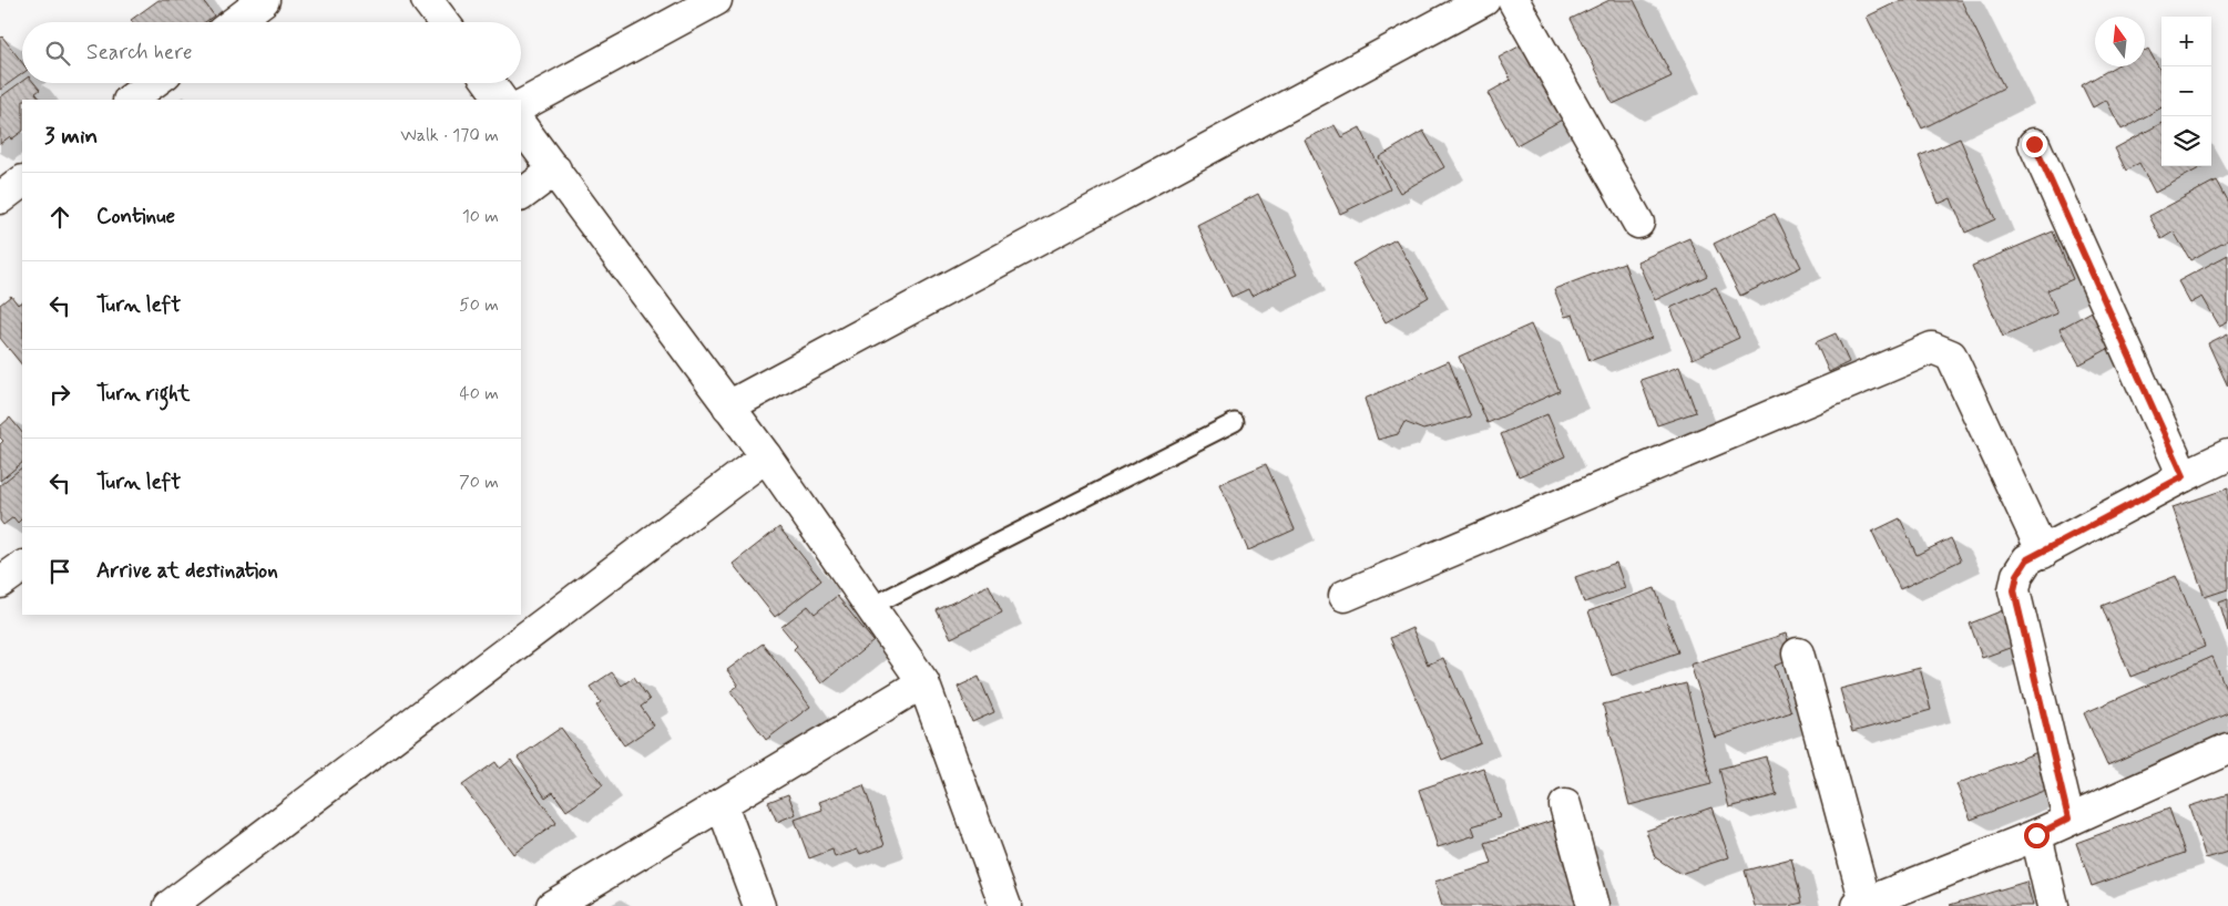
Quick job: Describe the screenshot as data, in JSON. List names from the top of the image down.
{
  "north": "top",
  "page": {
    "map_buttons": ["+", "−"],
    "search": "Search here",
    "heading": ["3 min", "Walk · 170 m"],
    "list": [
      ["Continue", "10 m"],
      ["Turn left", "50 m"],
      ["Turn right", "40 m"],
      ["Turn left", "70 m"],
      "Arrive at destination"
    ]
  }
}
